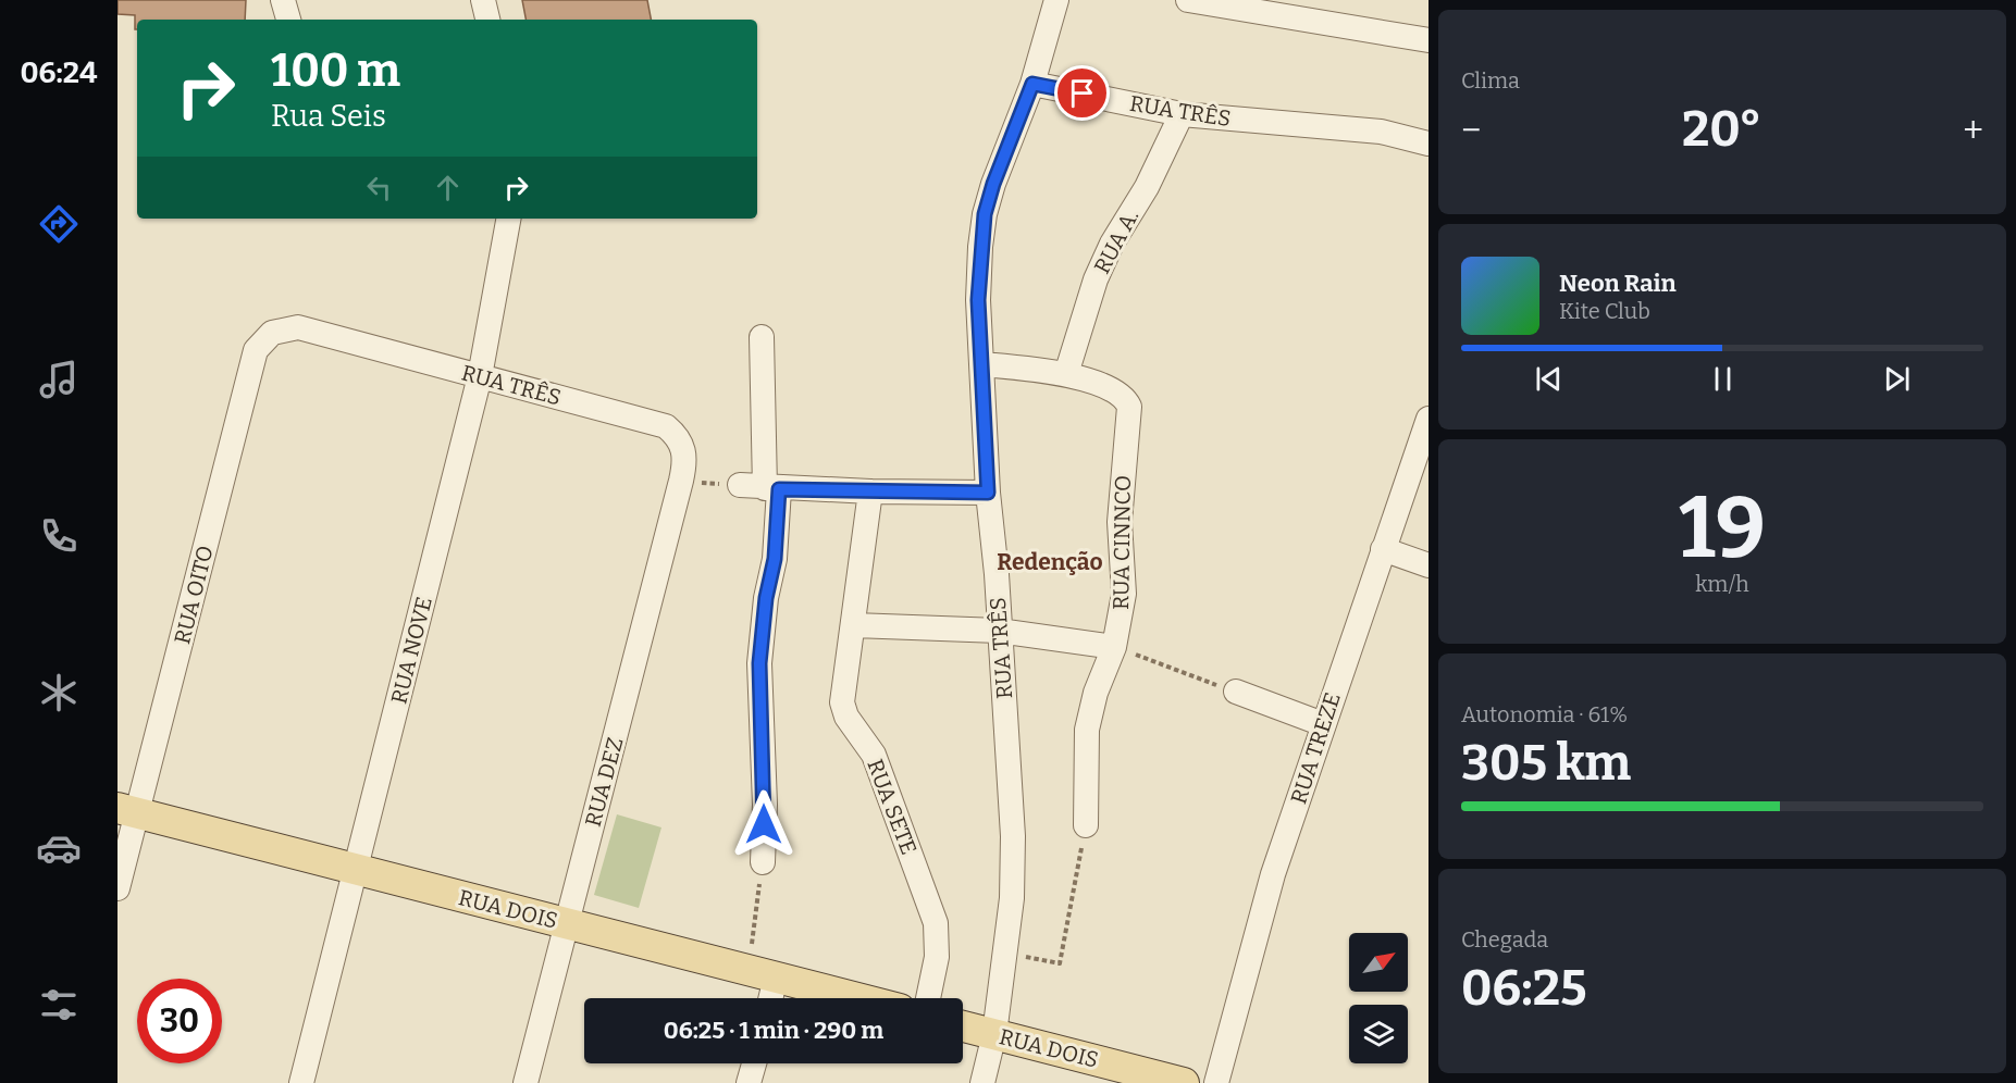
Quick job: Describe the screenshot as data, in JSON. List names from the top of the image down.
{
  "streets": {
    "main road": ["RUA DOIS"],
    "street": [
      "RUA TRÊS",
      "RUA A.",
      "RUA CINNCO",
      "RUA OITO",
      "RUA NOVE",
      "RUA TREZE",
      "RUA DEZ",
      "RUA SETE"
    ]
  },
  "crossings": [
    ["RUA TRÊS", "RUA A."],
    ["RUA TRÊS", "RUA CINNCO"],
    ["RUA TRÊS", "RUA OITO"],
    ["RUA TRÊS", "RUA NOVE"],
    ["RUA TRÊS", "RUA DEZ"],
    ["RUA TRÊS", "RUA DOIS"],
    ["RUA A.", "RUA CINNCO"],
    ["RUA OITO", "RUA DOIS"],
    ["RUA NOVE", "RUA DOIS"],
    ["RUA DEZ", "RUA DOIS"]
  ],
  "districts": ["Redenção"],
  "north": "top right",
  "page": {
    "tabs": "06:24",
    "tile": [
      "Clima",
      ["19", "km/h"],
      ["Autonomia · 61%", "305 km"],
      ["Chegada", "06:25"]
    ],
    "turn": ["100 m", "Rua Seis"],
    "heat": ["−", "20°", "+"],
    "song": ["Neon Rain", "Kite Club"],
    "limit": "30",
    "trip": "06:25 · 1 min · 290 m"
  }
}
